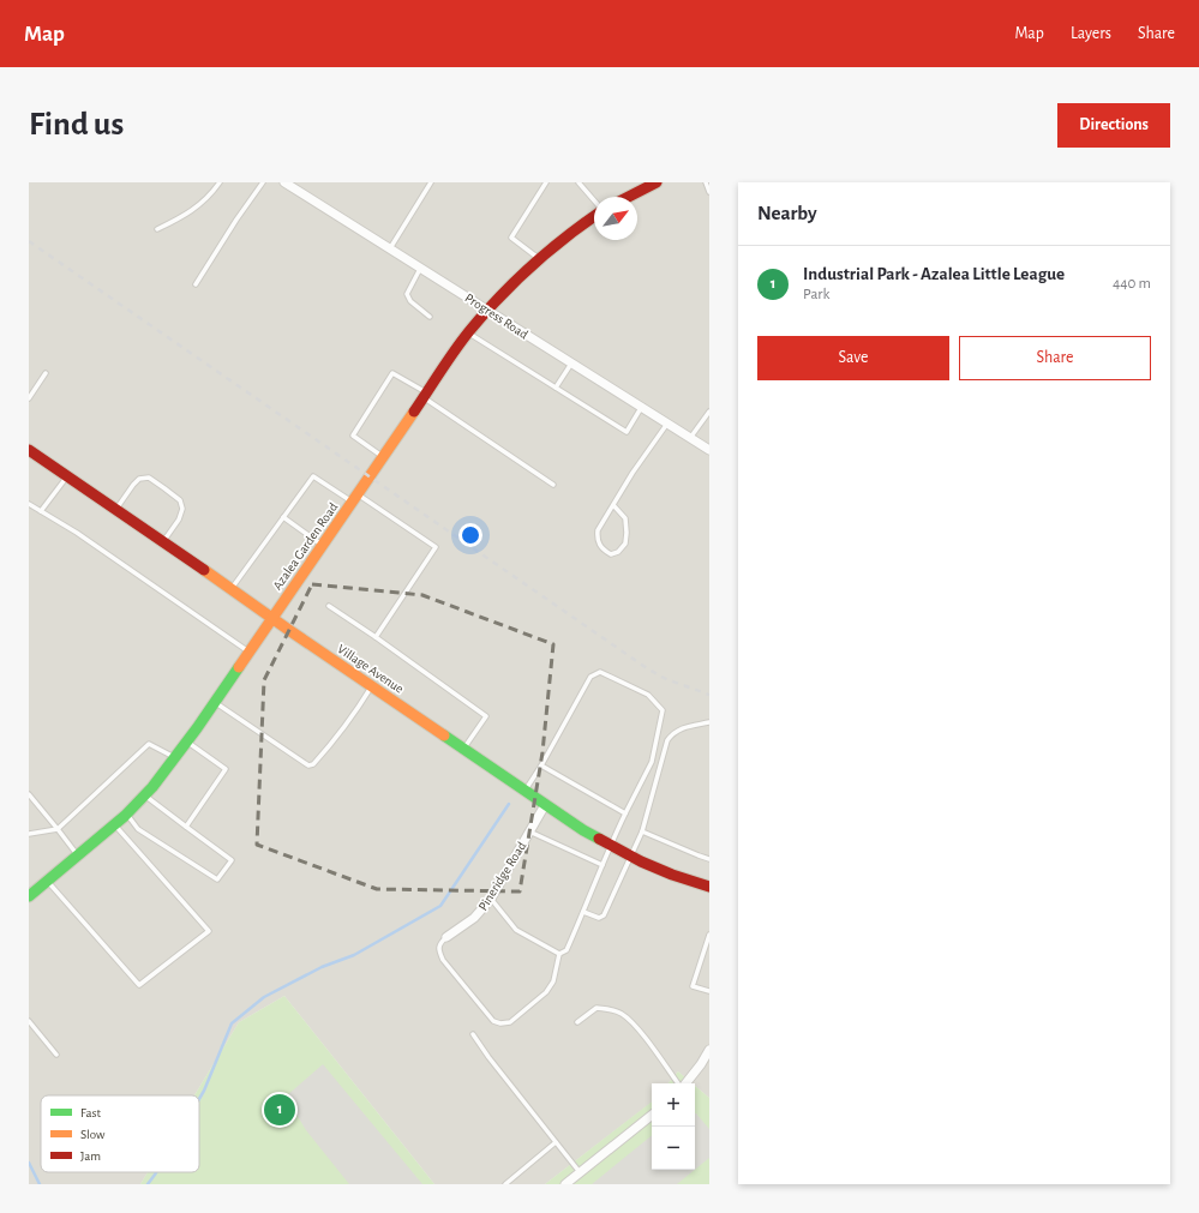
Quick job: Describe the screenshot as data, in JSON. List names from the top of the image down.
{
  "streets": {
    "main road": ["Azalea Garden Road", "Village Avenue"],
    "street": ["Progress Road", "Pineridge Road"]
  },
  "crossings": [
    ["Progress Road", "Azalea Garden Road"],
    ["Azalea Garden Road", "Village Avenue"],
    ["Village Avenue", "Pineridge Road"]
  ],
  "legend": ["Fast", "Slow", "Jam"],
  "north": "top right",
  "page": {
    "header": "Map",
    "nav": ["Map", "Layers", "Share"],
    "buttons": [
      "Directions",
      ["Save", "Share"]
    ],
    "title": "Find us",
    "heading": "Nearby",
    "list": [
      {
        "mark": "1",
        "name": "Industrial Park - Azalea Little League",
        "note": "Park",
        "value": "440 m"
      }
    ],
    "map_buttons": ["+", "−"],
    "pins": "1"
  }
}
